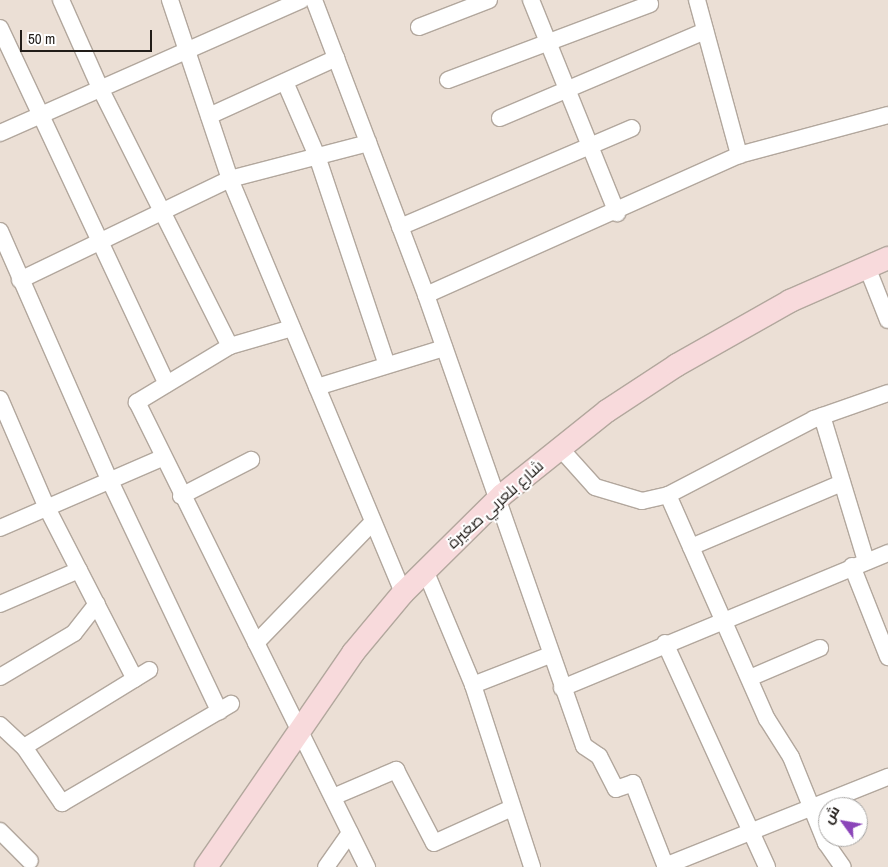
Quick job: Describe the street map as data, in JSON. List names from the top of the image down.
{
  "streets": {
    "main road": ["شارع بلعربي صغيرة"]
  },
  "scale_bar": "50 m",
  "north": "top left"
}
